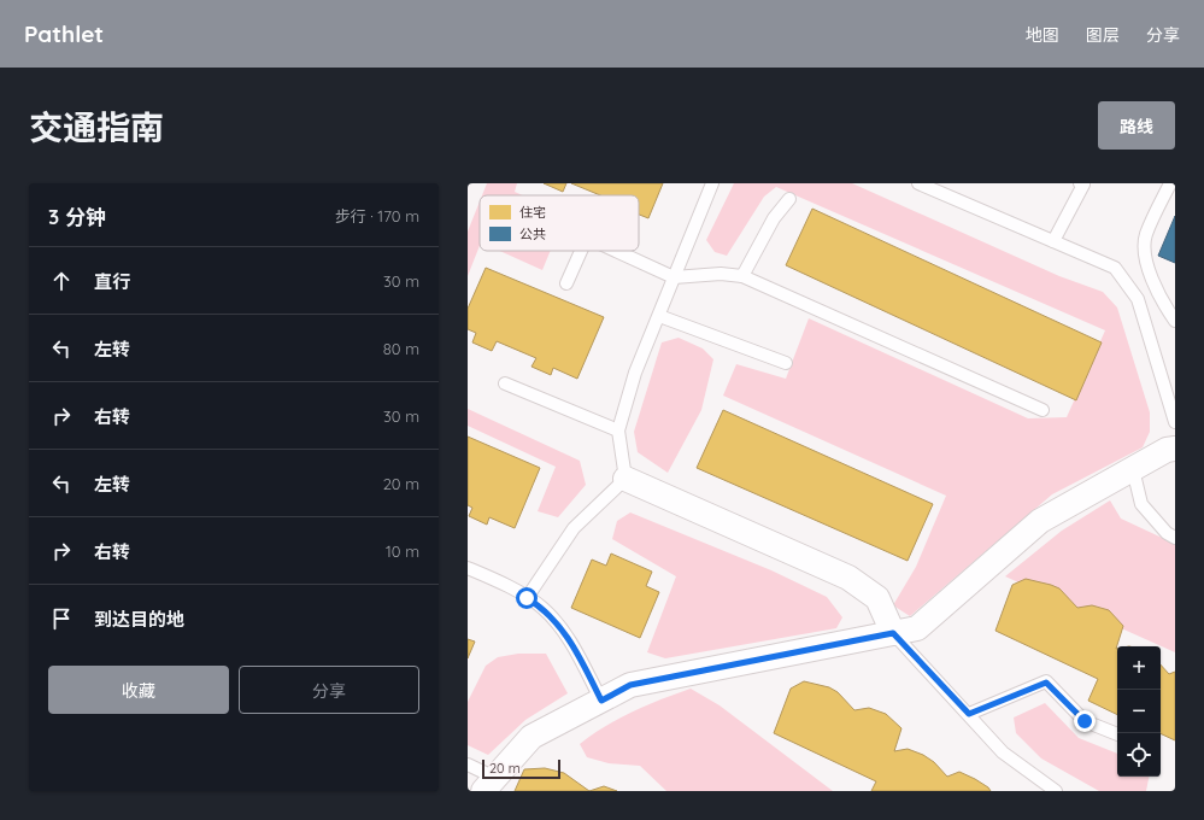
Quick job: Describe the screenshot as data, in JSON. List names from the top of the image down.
{
  "legend": ["住宅", "公共"],
  "scale_bar": "20 m",
  "page": {
    "header": "Pathlet",
    "nav": ["地图", "图层", "分享"],
    "title": "交通指南",
    "buttons": [
      "路线",
      ["收藏", "分享"]
    ],
    "heading": ["3 分钟", "步行 · 170 m"],
    "list": [
      ["直行", "30 m"],
      ["左转", "80 m"],
      ["右转", "30 m"],
      ["左转", "20 m"],
      ["右转", "10 m"],
      "到达目的地"
    ],
    "map_buttons": ["+", "−"],
    "scale": "20 m"
  }
}
